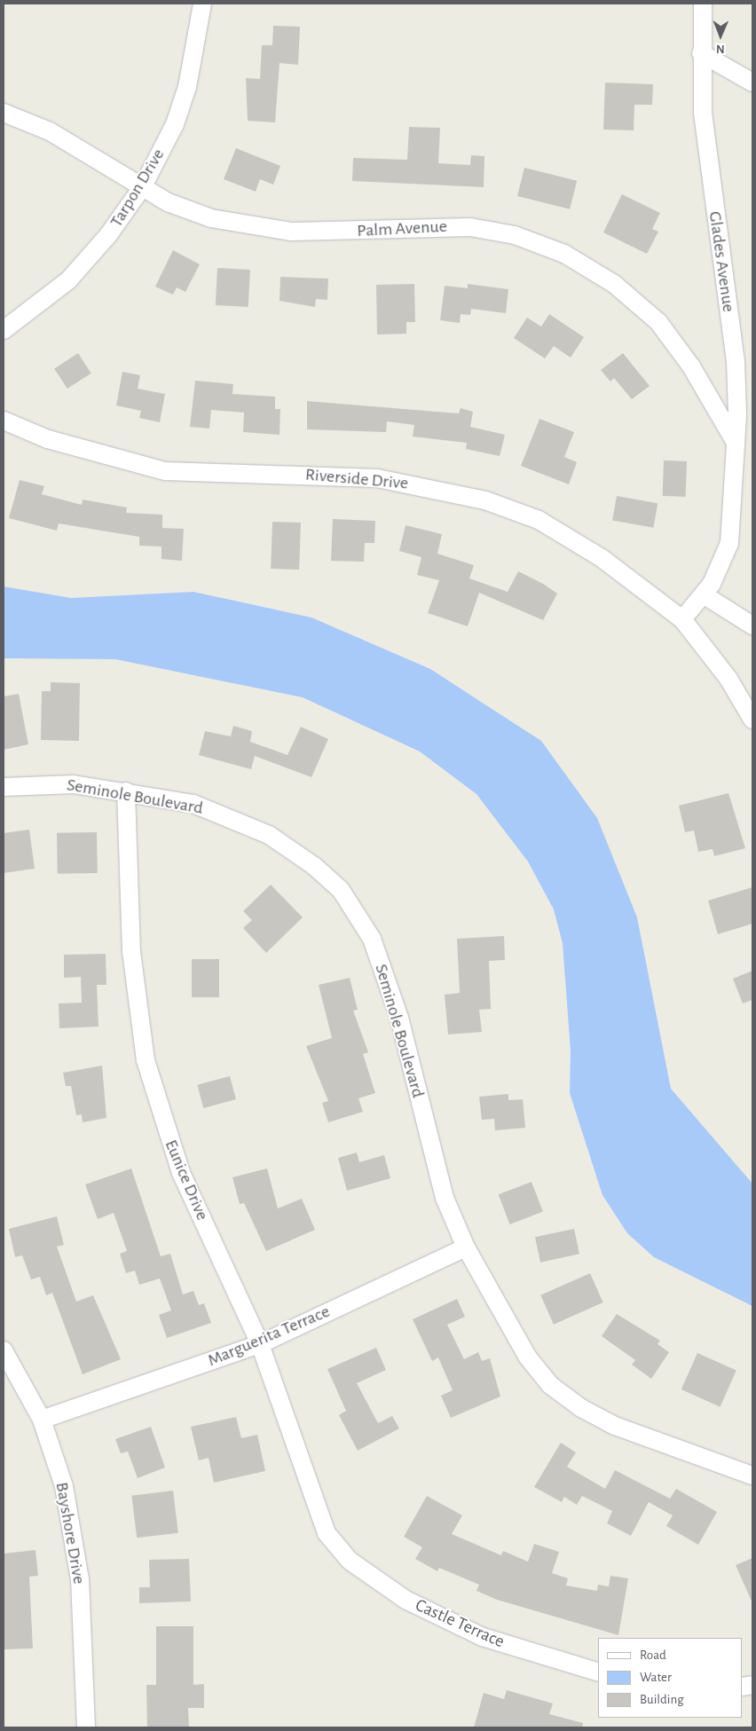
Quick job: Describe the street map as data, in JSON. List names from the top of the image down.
{
  "streets": {
    "street": [
      "Tarpon Drive",
      "Palm Avenue",
      "Glades Avenue",
      "Riverside Drive",
      "Seminole Boulevard",
      "Eunice Drive",
      "Marguerita Terrace",
      "Bayshore Drive",
      "Castle Terrace"
    ]
  },
  "crossings": [
    ["Tarpon Drive", "Palm Avenue"],
    ["Palm Avenue", "Glades Avenue"],
    ["Seminole Boulevard", "Eunice Drive"],
    ["Seminole Boulevard", "Marguerita Terrace"],
    ["Eunice Drive", "Marguerita Terrace"],
    ["Eunice Drive", "Castle Terrace"],
    ["Marguerita Terrace", "Bayshore Drive"]
  ],
  "legend": ["Road", "Water", "Building"],
  "north": "bottom"
}
